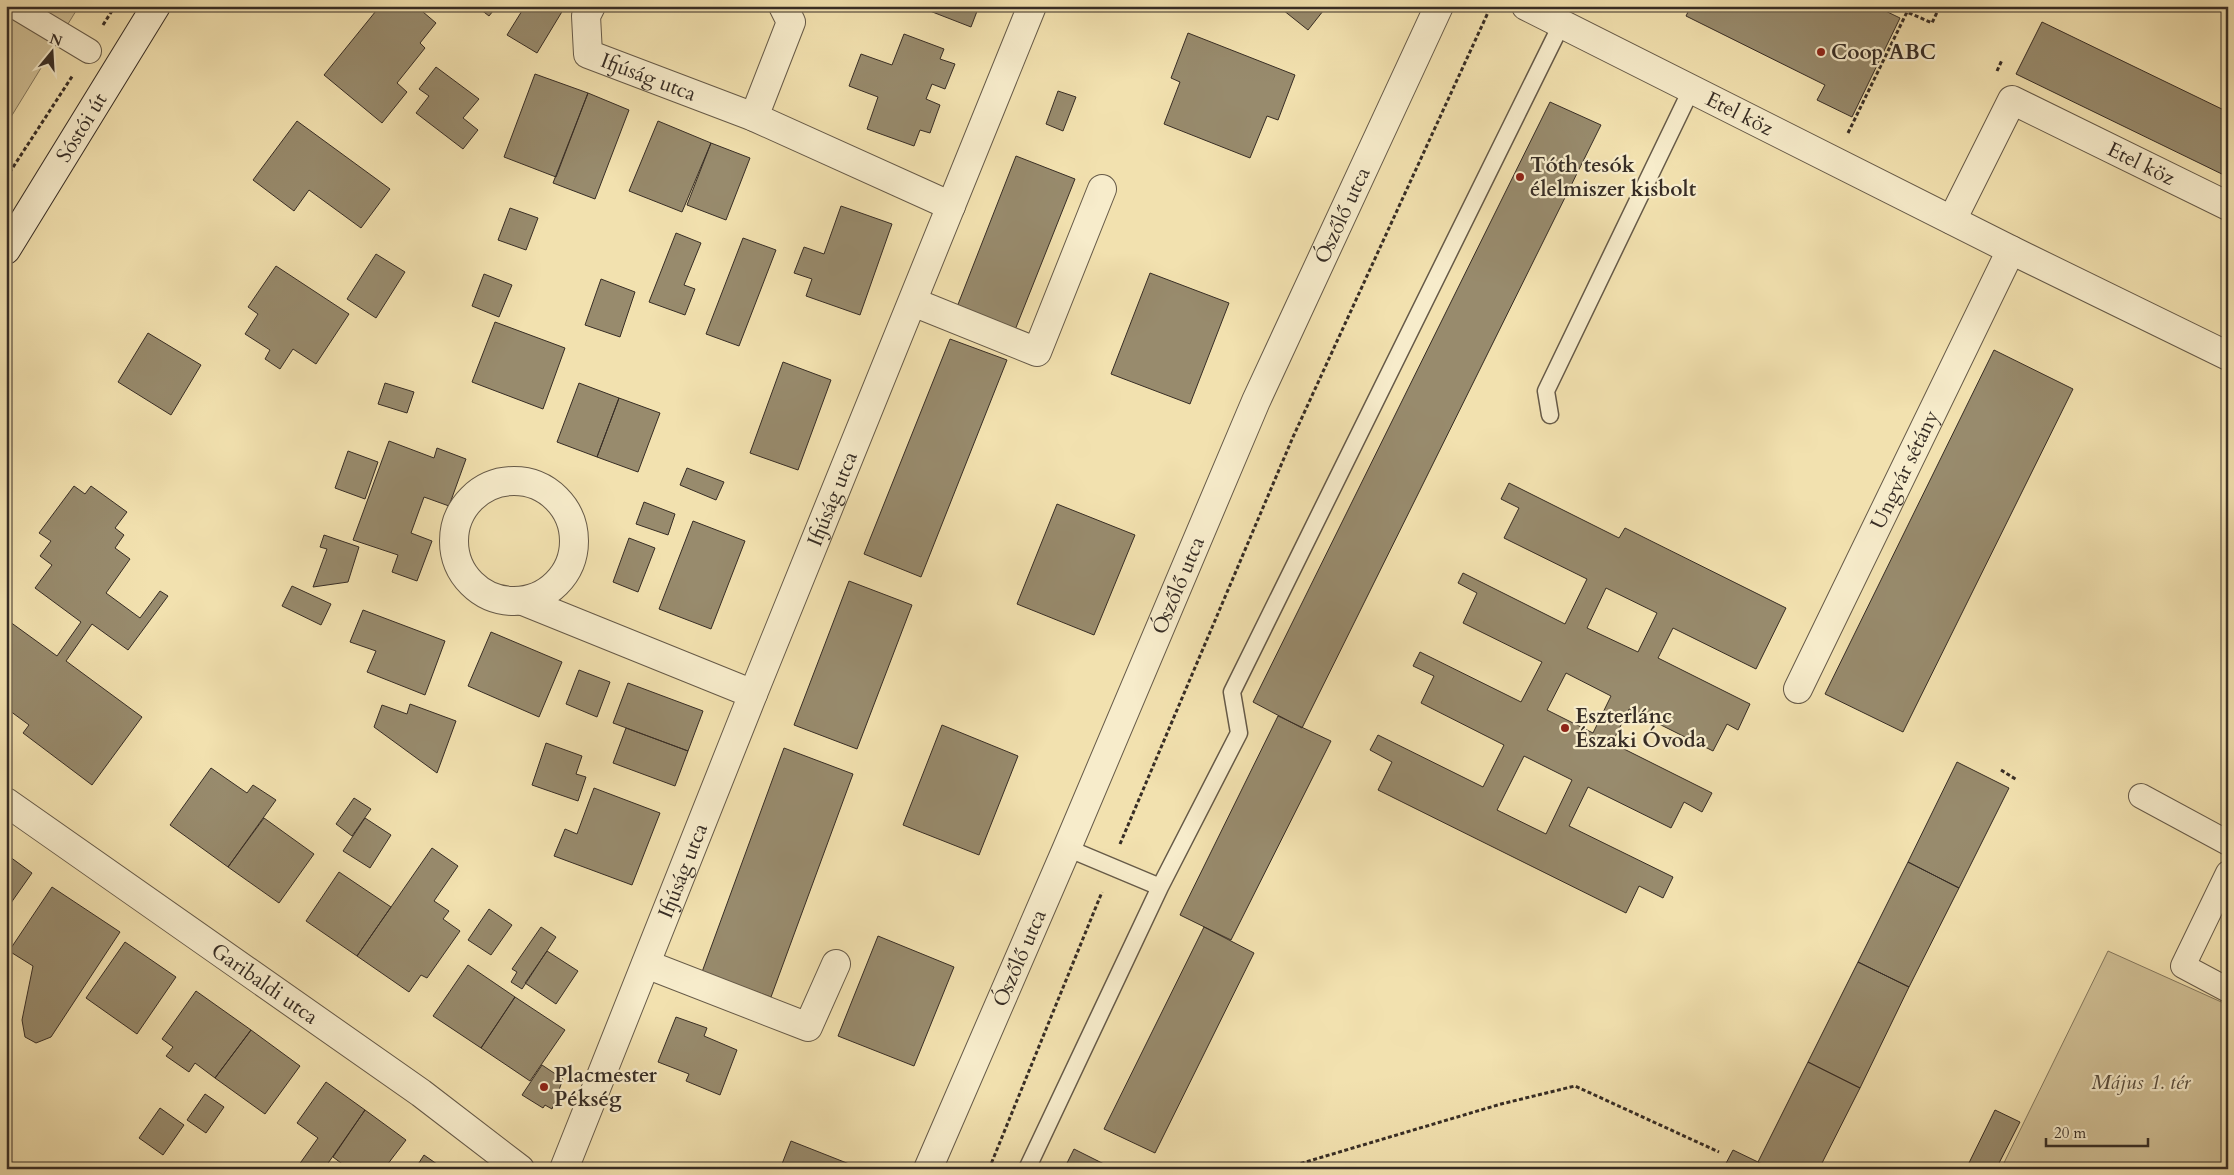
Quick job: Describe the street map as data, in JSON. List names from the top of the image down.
{
  "streets": {
    "street": [
      "Ifjúság utca",
      "Etel köz",
      "Sóstói út",
      "Ószőlő utca",
      "Ungvár sétány",
      "Garibaldi utca"
    ]
  },
  "crossings": [
    ["Etel köz", "Ungvár sétány"]
  ],
  "parks": ["Május 1. tér"],
  "places": [
    "Coop ABC",
    "Tóth tesók élelmiszer kisbolt",
    "Eszterlánc Északi Óvoda",
    "Placmester Pékség"
  ],
  "scale_bar": "20 m",
  "north": "top"
}
